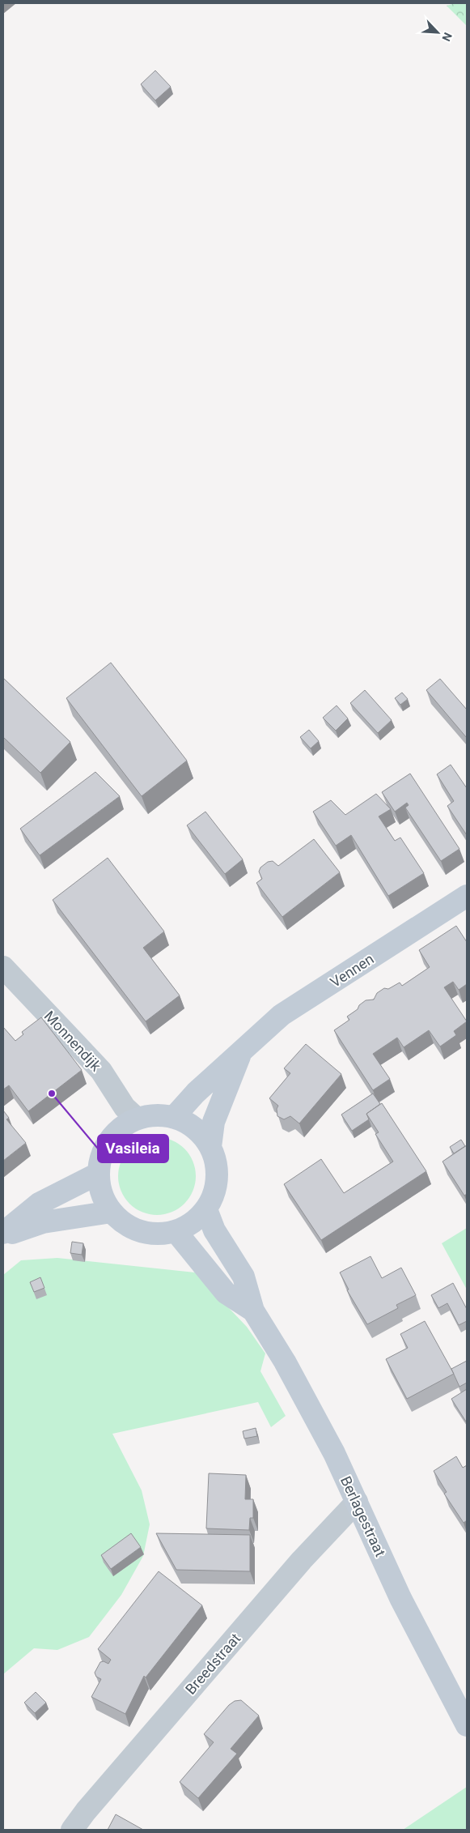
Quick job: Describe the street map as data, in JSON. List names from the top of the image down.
{
  "streets": {
    "street": [
      "Vennen",
      "Monnendijk",
      "Berlagestraat",
      "Breedstraat"
    ]
  },
  "crossings": [
    ["Vennen", "Monnendijk"],
    ["Vennen", "Berlagestraat"],
    ["Monnendijk", "Berlagestraat"],
    ["Berlagestraat", "Breedstraat"]
  ],
  "places": ["Vasileia"],
  "north": "bottom right"
}
